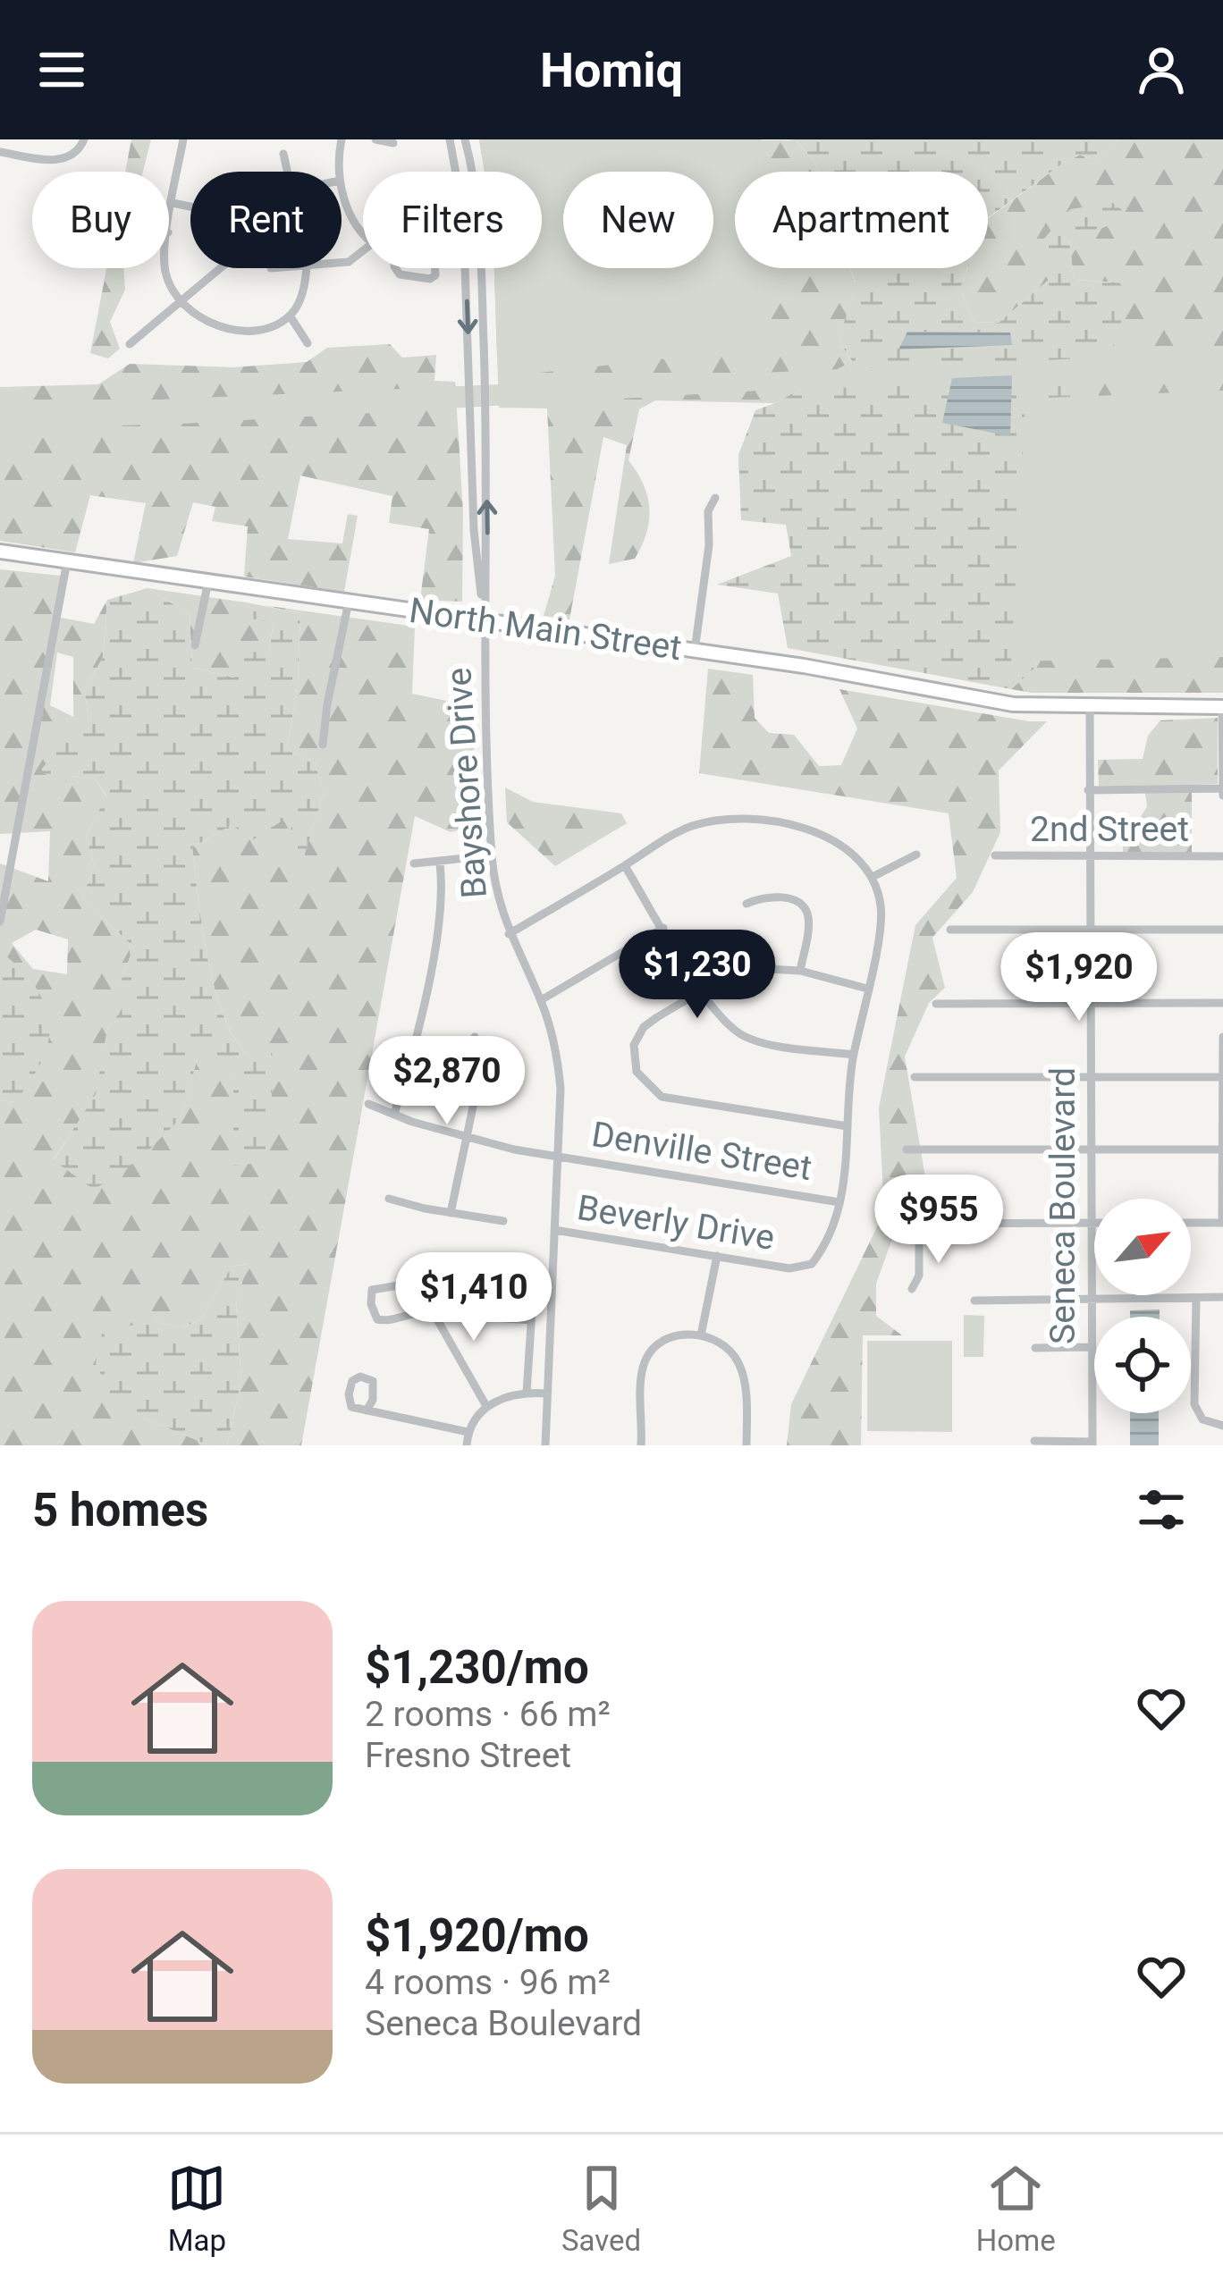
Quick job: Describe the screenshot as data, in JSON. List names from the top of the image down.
{
  "streets": {
    "highway": ["North Main Street"],
    "street": [
      "Bayshore Drive",
      "2nd Street",
      "Denville Street",
      "Seneca Boulevard",
      "Beverly Drive"
    ]
  },
  "crossings": [
    ["North Main Street", "Bayshore Drive"],
    ["North Main Street", "Seneca Boulevard"],
    ["Bayshore Drive", "Denville Street"],
    ["Bayshore Drive", "Beverly Drive"],
    ["2nd Street", "Seneca Boulevard"],
    ["Denville Street", "Beverly Drive"]
  ],
  "north": "top right",
  "page": {
    "header": "Homiq",
    "chip": [
      "Buy",
      "Rent",
      "Filters",
      "New",
      "Apartment"
    ],
    "price": [
      "$1,230",
      "$1,920",
      "$2,870",
      "$955",
      "$1,410"
    ],
    "heading": "5 homes",
    "list": [
      {
        "name": "$1,230/mo",
        "note": "2 rooms · 66 m² · Fresno Street"
      },
      {
        "name": "$1,920/mo",
        "note": "4 rooms · 96 m² · Seneca Boulevard"
      }
    ],
    "tabs": ["Map", "Saved", "Home"]
  }
}
